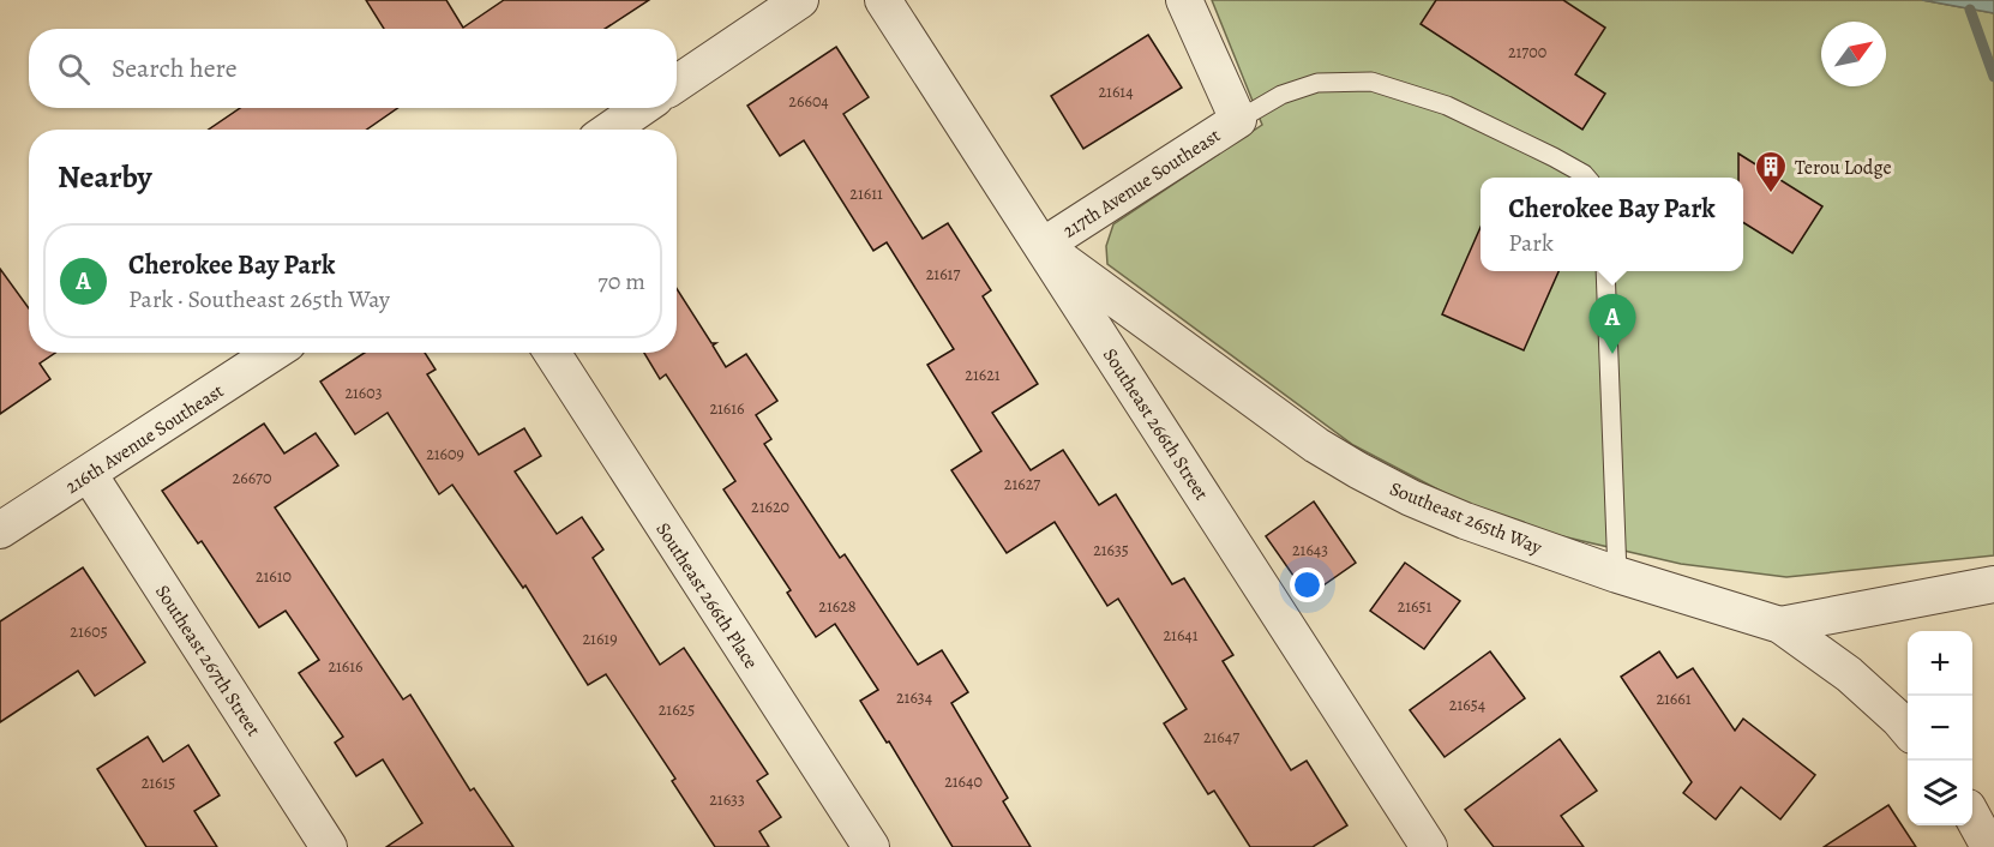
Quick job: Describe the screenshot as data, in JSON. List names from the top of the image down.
{
  "streets": {
    "street": [
      "217th Avenue Southeast",
      "Southeast 266th Street",
      "216th Avenue Southeast",
      "Southeast 265th Way",
      "Southeast 266th Place",
      "Southeast 267th Street"
    ]
  },
  "crossings": [
    ["217th Avenue Southeast", "Southeast 266th Street"],
    ["217th Avenue Southeast", "Southeast 265th Way"],
    ["Southeast 266th Street", "Southeast 265th Way"],
    ["216th Avenue Southeast", "Southeast 267th Street"]
  ],
  "places": {
    "building": ["Terou Lodge"]
  },
  "house_numbers": [
    "21700",
    "21614",
    "26604",
    "21611",
    "21617",
    "21621",
    "21603",
    "21616",
    "21609",
    "26670",
    "21627",
    "21620",
    "21635",
    "21643",
    "21610",
    "21628",
    "21651",
    "21605",
    "21641",
    "21619",
    "21616",
    "21634",
    "21661",
    "21654",
    "21625",
    "21647",
    "21640",
    "21615",
    "21633"
  ],
  "north": "top right",
  "page": {
    "search": "Search here",
    "heading": "Nearby",
    "popup": ["Cherokee Bay Park", "Park"],
    "list": [
      {
        "mark": "A",
        "name": "Cherokee Bay Park",
        "note": "Park · Southeast 265th Way",
        "value": "70 m"
      }
    ],
    "pins": "A",
    "map_buttons": ["+", "−"]
  }
}
